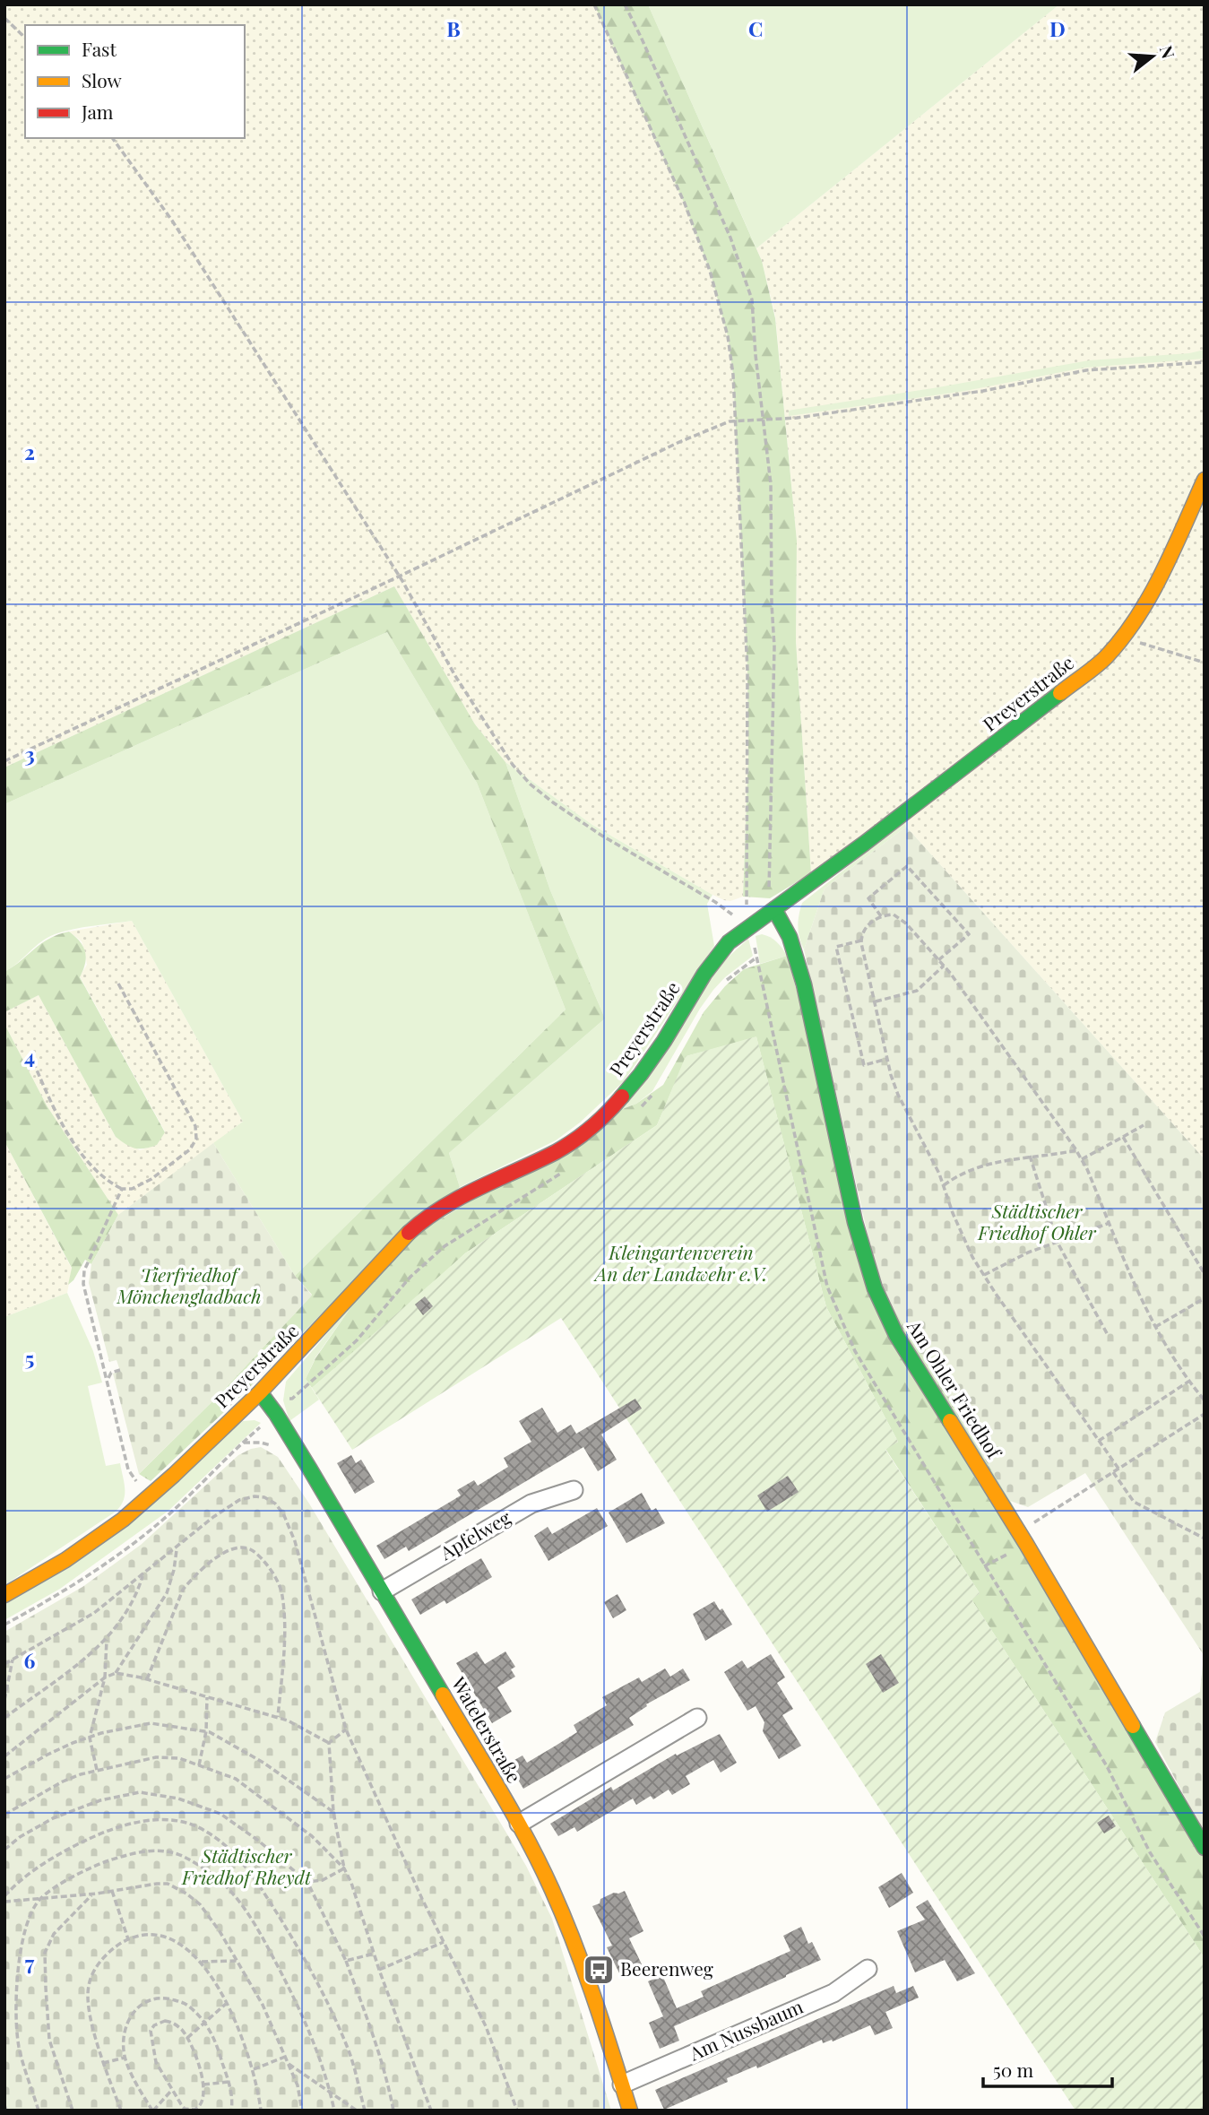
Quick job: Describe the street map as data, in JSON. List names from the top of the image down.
{
  "streets": {
    "street": [
      "Preyerstraße",
      "Am Ohler Friedhof",
      "Apfelweg",
      "Watelerstraße",
      "Am Nussbaum"
    ]
  },
  "crossings": [
    ["Preyerstraße", "Am Ohler Friedhof"],
    ["Preyerstraße", "Watelerstraße"],
    ["Apfelweg", "Watelerstraße"],
    ["Watelerstraße", "Am Nussbaum"]
  ],
  "parks": [
    "Städtischer Friedhof Ohler",
    "Kleingartenverein An der Landwehr e.V.",
    "Tierfriedhof Mönchengladbach",
    "Städtischer Friedhof Rheydt"
  ],
  "places": {
    "bus stop": ["Beerenweg"]
  },
  "legend": ["Fast", "Slow", "Jam"],
  "scale_bar": "50 m",
  "north": "right",
  "grid": {
    "columns": ["B", "C", "D"],
    "rows": [
      "2",
      "3",
      "4",
      "5",
      "6",
      "7"
    ]
  }
}
